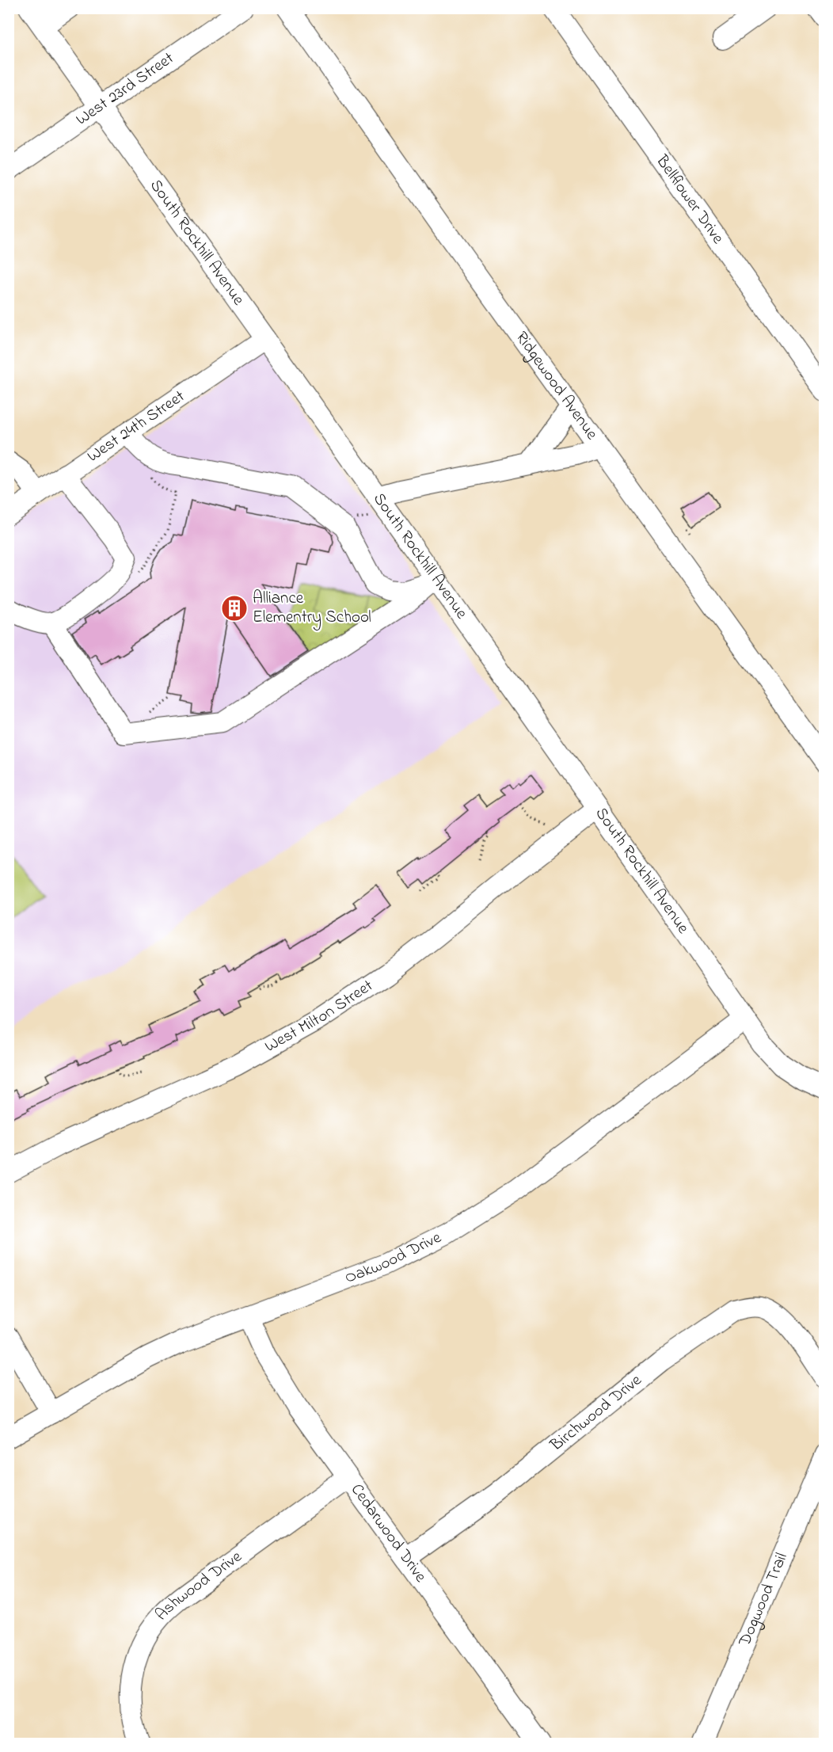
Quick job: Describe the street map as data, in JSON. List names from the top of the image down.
{
  "streets": {
    "street": [
      "West 23rd Street",
      "Bellflower Drive",
      "South Rockhill Avenue",
      "Ridgewood Avenue",
      "West 24th Street",
      "West Milton Street",
      "Oakwood Drive",
      "Birchwood Drive",
      "Cedarwood Drive",
      "Ashwood Drive",
      "Dogwood Trail"
    ]
  },
  "crossings": [
    ["West 23rd Street", "South Rockhill Avenue"],
    ["South Rockhill Avenue", "West 24th Street"],
    ["South Rockhill Avenue", "West Milton Street"],
    ["South Rockhill Avenue", "Oakwood Drive"],
    ["Oakwood Drive", "Cedarwood Drive"],
    ["Birchwood Drive", "Cedarwood Drive"],
    ["Cedarwood Drive", "Ashwood Drive"]
  ],
  "places": {
    "building": ["Alliance Elementry School"]
  }
}
